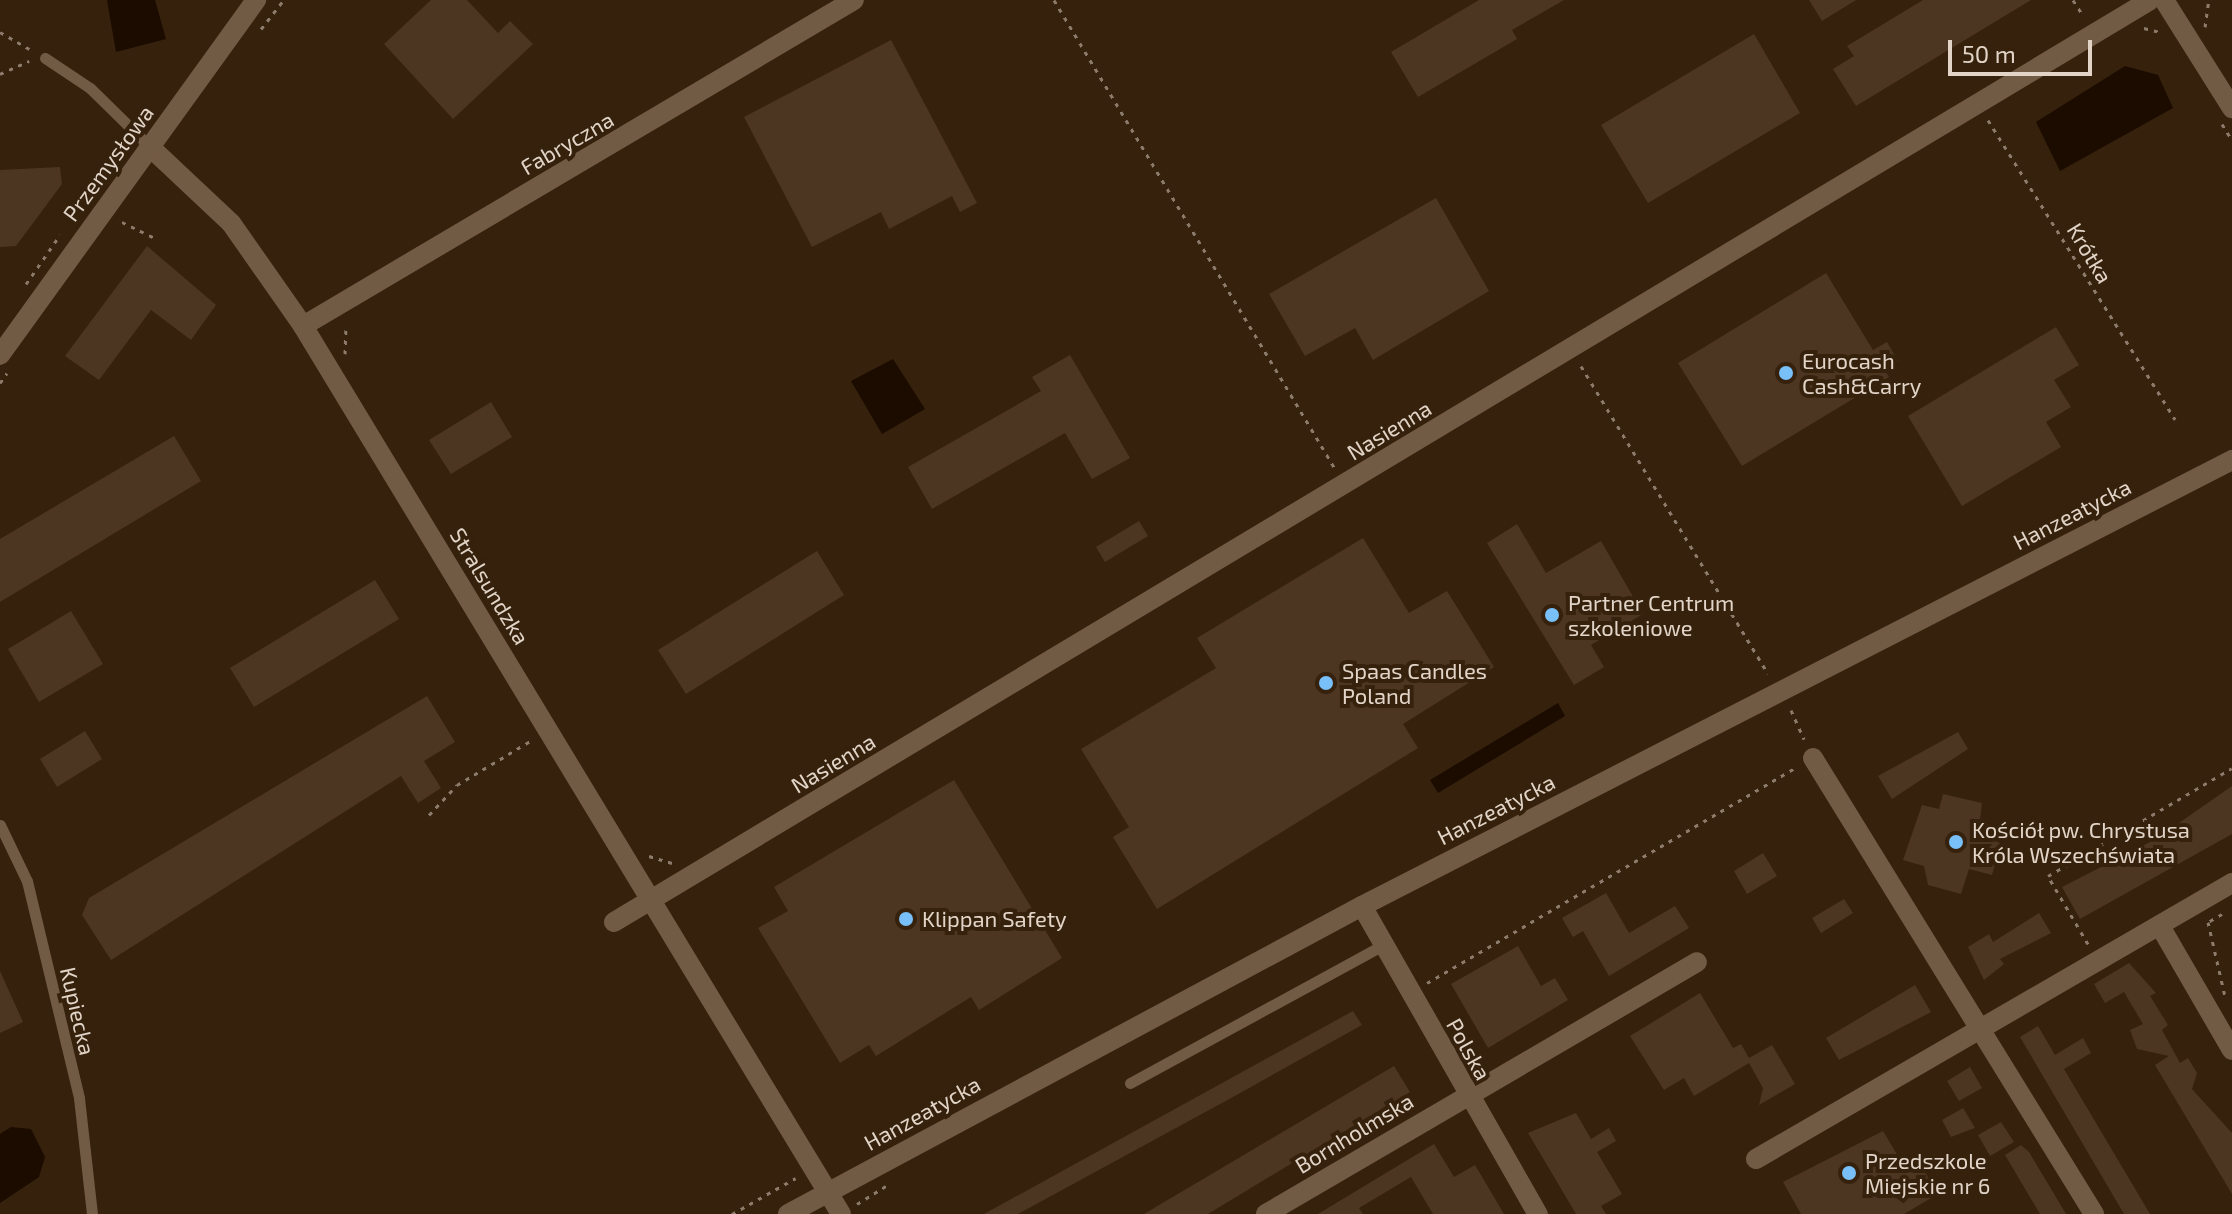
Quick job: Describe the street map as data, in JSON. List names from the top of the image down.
{
  "streets": {
    "street": [
      "Fabryczna",
      "Przemysłowa",
      "Nasienna",
      "Hanzeatycka",
      "Stralsundzka",
      "Polska",
      "Bornholmska"
    ],
    "lane": ["Kupiecka"],
    "path": ["Krótka"]
  },
  "crossings": [
    ["Fabryczna", "Stralsundzka"],
    ["Przemysłowa", "Stralsundzka"],
    ["Krótka", "Nasienna"],
    ["Nasienna", "Stralsundzka"],
    ["Hanzeatycka", "Stralsundzka"],
    ["Hanzeatycka", "Polska"],
    ["Polska", "Bornholmska"]
  ],
  "places": [
    "Eurocash Cash&Carry",
    "Partner Centrum szkoleniowe",
    "Spaas Candles Poland",
    "Kościół pw. Chrystusa Króla Wszechświata",
    "Klippan Safety",
    "Przedszkole Miejskie nr 6"
  ],
  "scale_bar": "50 m"
}
